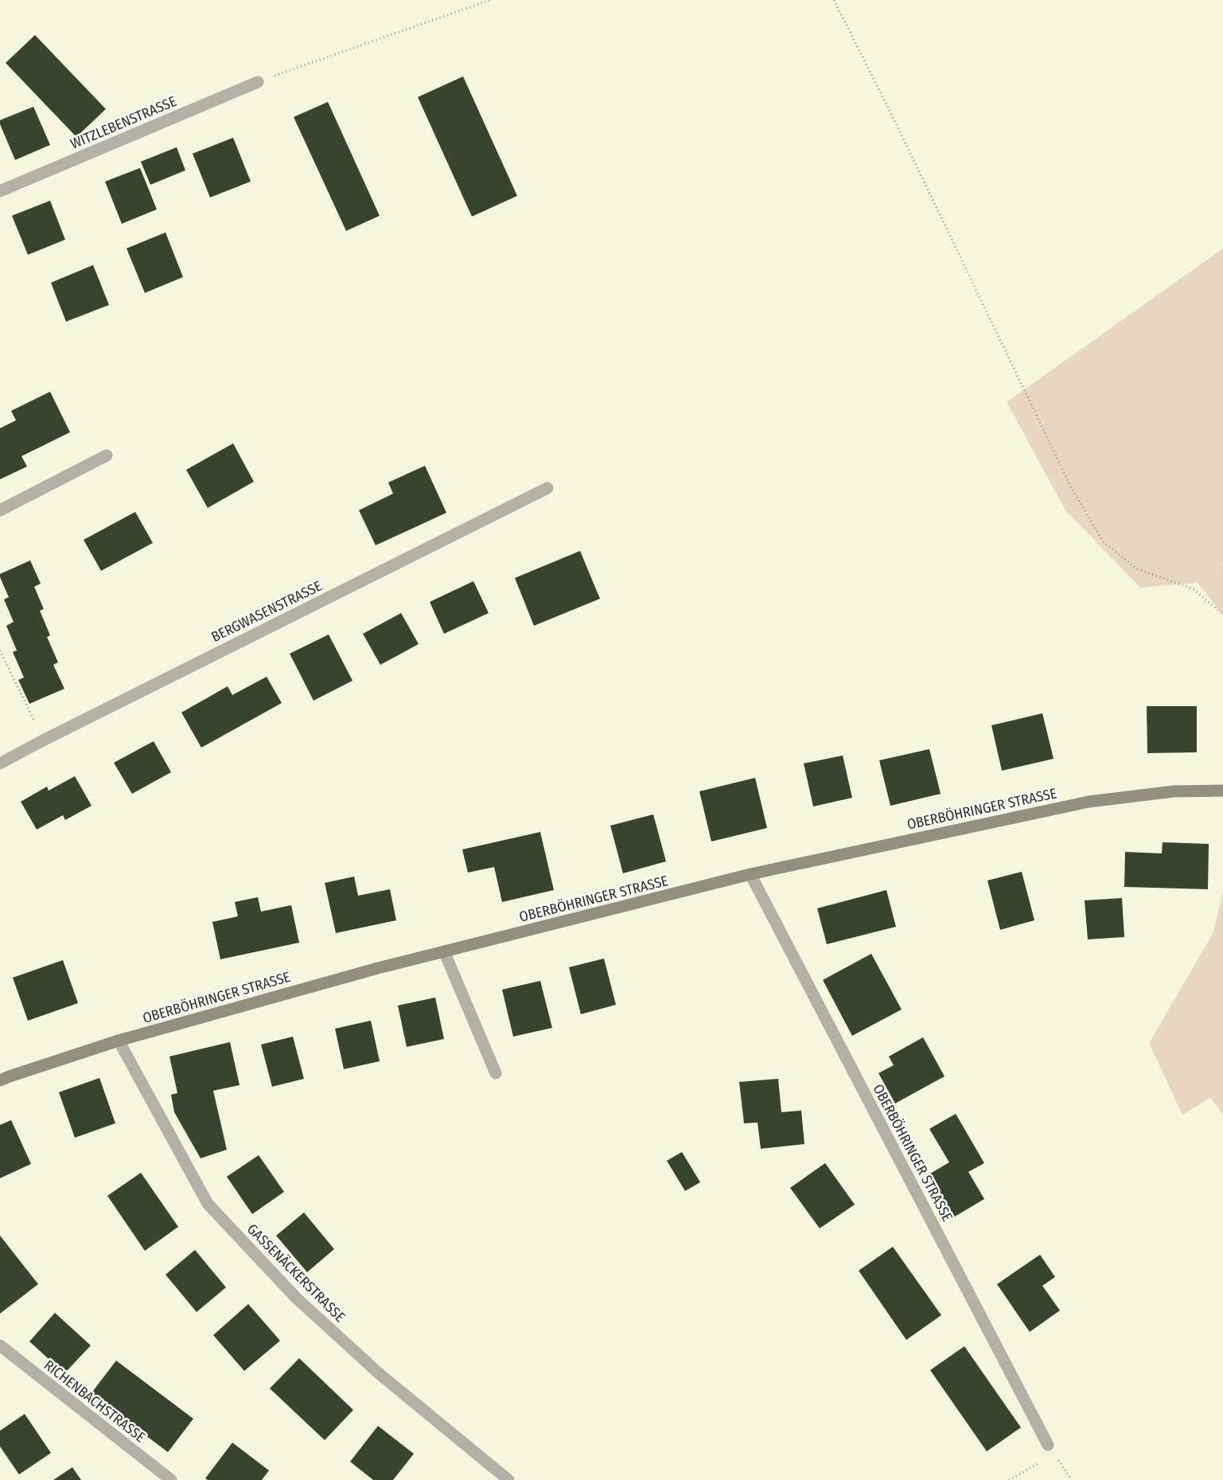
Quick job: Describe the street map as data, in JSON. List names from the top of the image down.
{
  "streets": {
    "street": [
      "WITZLEBENSTRASSE",
      "BERGWASENSTRASSE",
      "OBERBÖHRINGER STRASSE",
      "GASSENÄCKERSTRASSE",
      "RICHENBACHSTRASSE"
    ]
  },
  "crossings": [
    ["OBERBÖHRINGER STRASSE", "GASSENÄCKERSTRASSE"]
  ]
}
